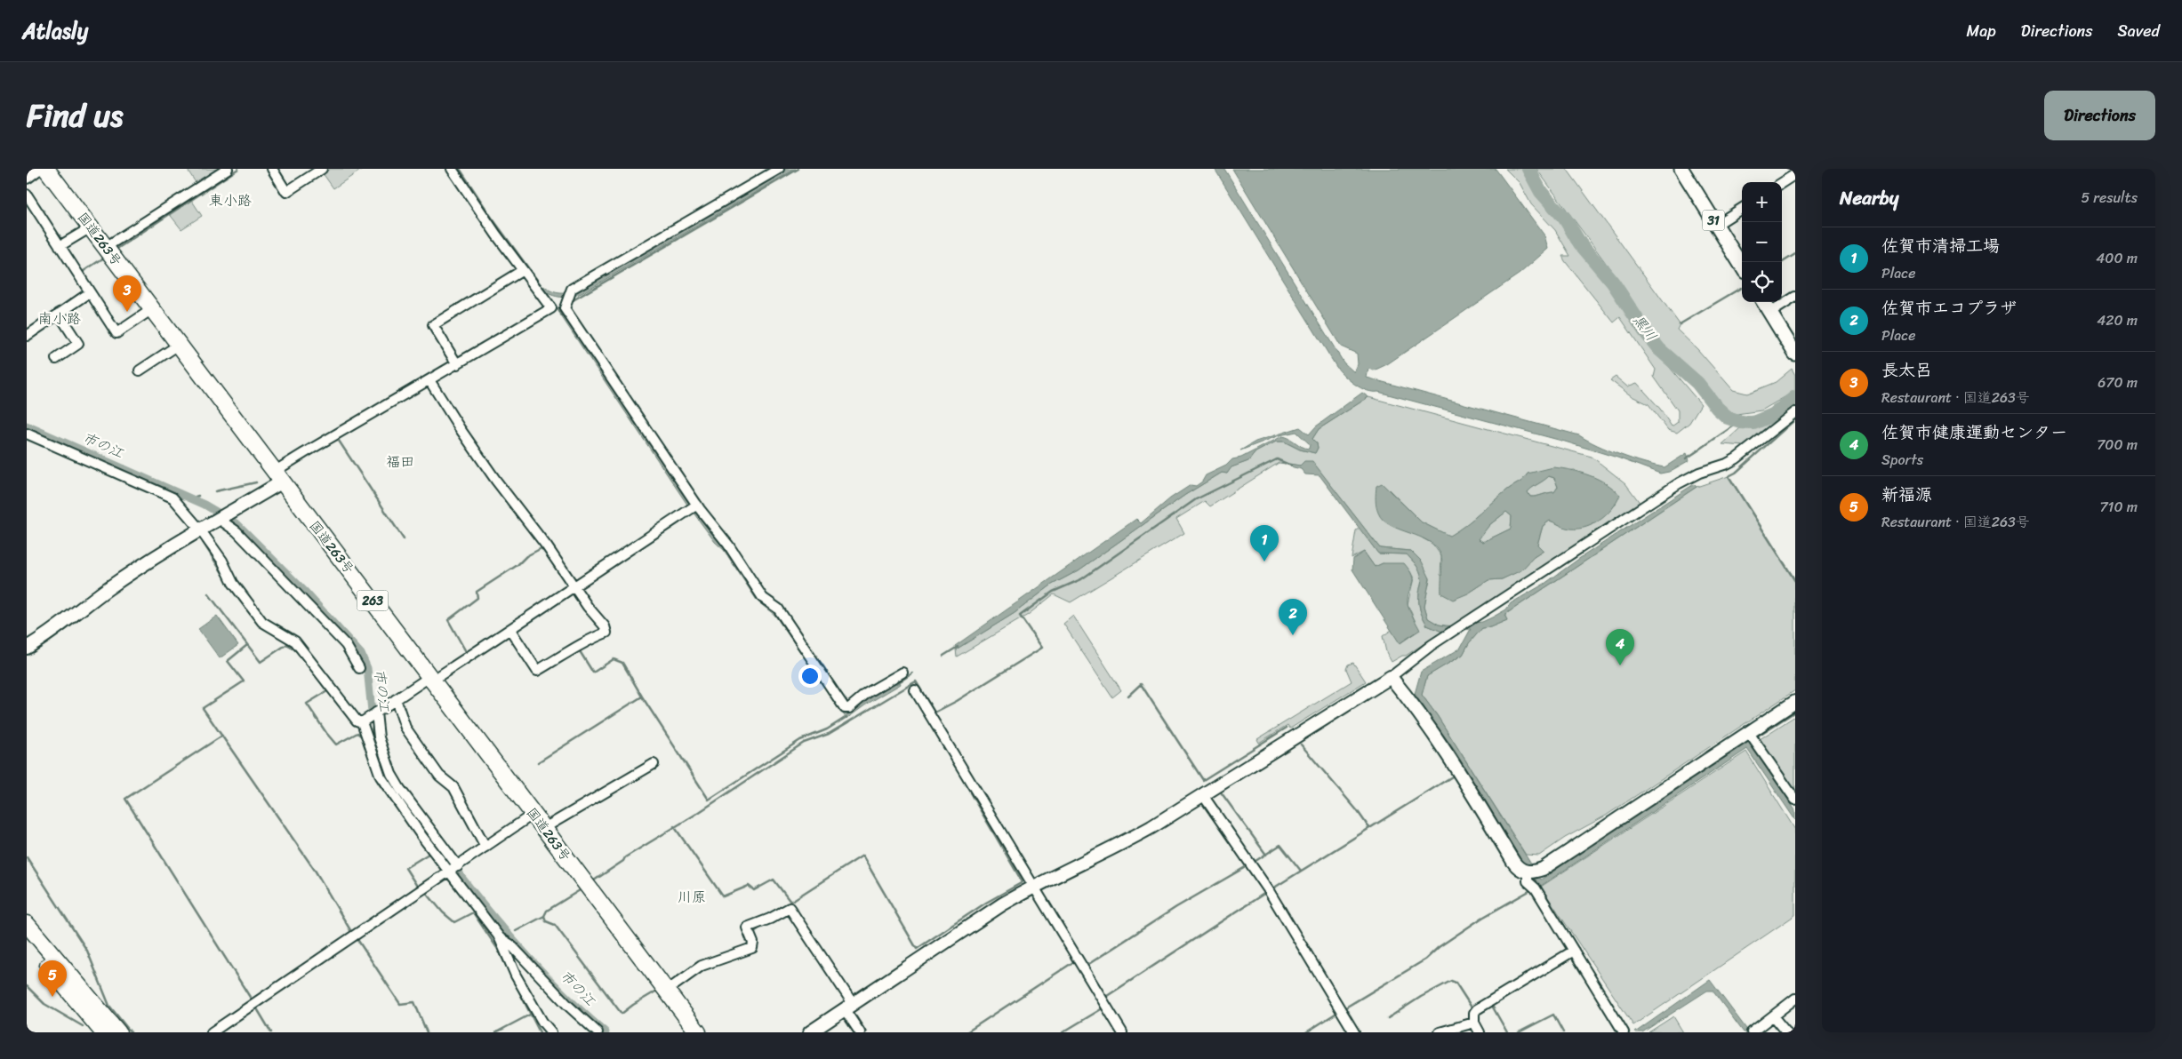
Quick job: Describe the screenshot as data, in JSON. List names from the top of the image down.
{
  "streets": {
    "highway": ["国道263号", "263"],
    "main road": ["31"]
  },
  "districts": [
    "東小路",
    "南小路",
    "福田",
    "川原"
  ],
  "water": ["黒川", "市の江"],
  "page": {
    "header": "Atlasly",
    "nav": ["Map", "Directions", "Saved"],
    "title": "Find us",
    "buttons": "Directions",
    "heading": ["Nearby", "5 results"],
    "map_buttons": ["+", "−"],
    "list": [
      {
        "mark": "1",
        "name": "佐賀市清掃工場",
        "note": "Place",
        "value": "400 m"
      },
      {
        "mark": "2",
        "name": "佐賀市エコプラザ",
        "note": "Place",
        "value": "420 m"
      },
      {
        "mark": "3",
        "name": "長太呂",
        "note": "Restaurant · 国道263号",
        "value": "670 m"
      },
      {
        "mark": "4",
        "name": "佐賀市健康運動センター",
        "note": "Sports",
        "value": "700 m"
      },
      {
        "mark": "5",
        "name": "新福源",
        "note": "Restaurant · 国道263号",
        "value": "710 m"
      }
    ],
    "pins": [
      "3",
      "1",
      "2",
      "4",
      "5"
    ]
  }
}
